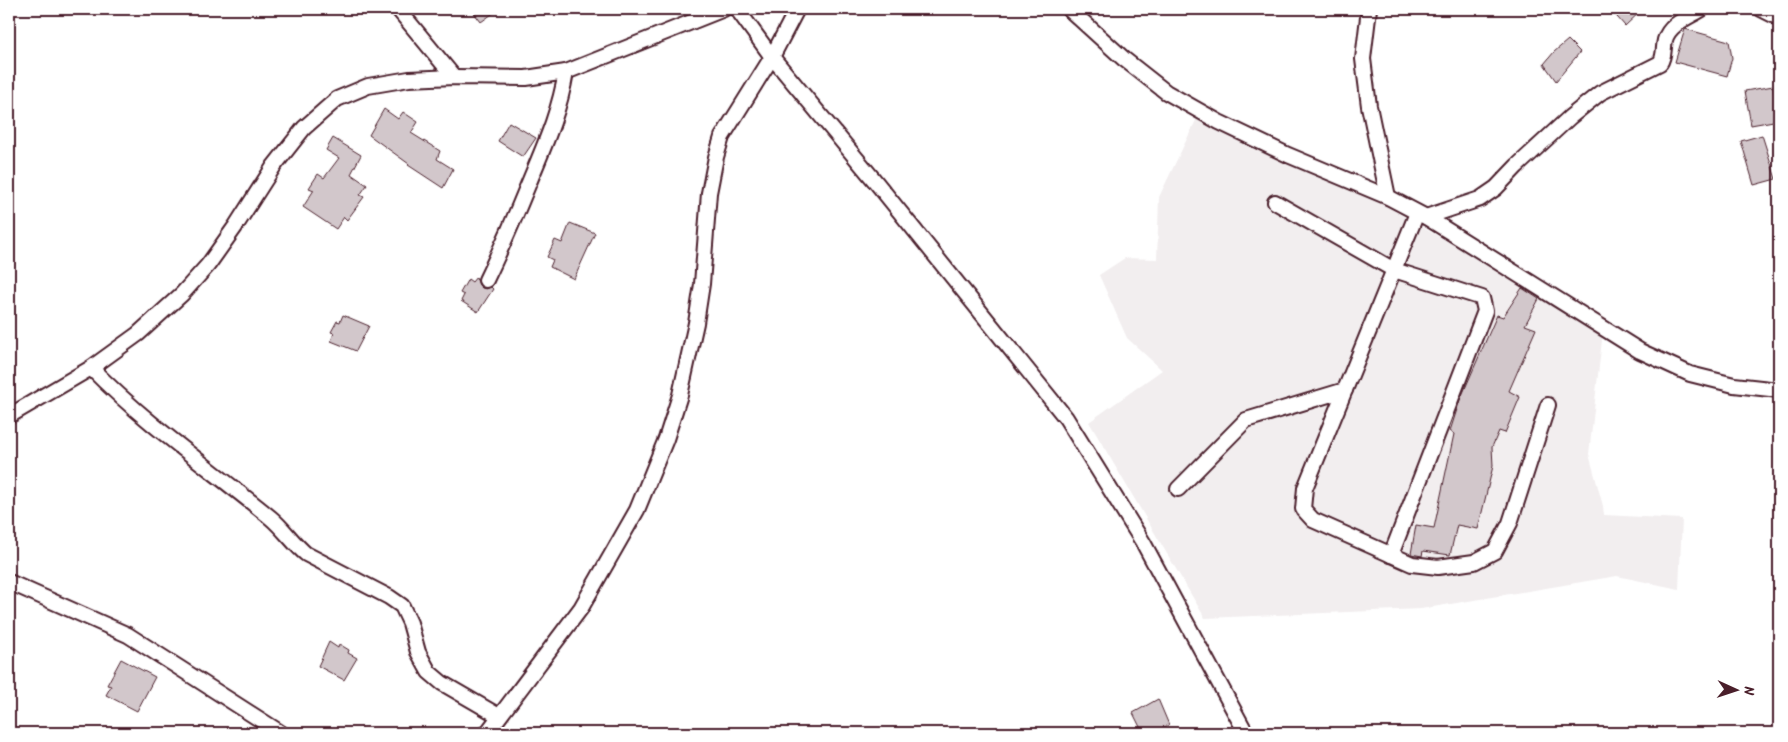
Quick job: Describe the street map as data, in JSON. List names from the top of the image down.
{
  "north": "right"
}
